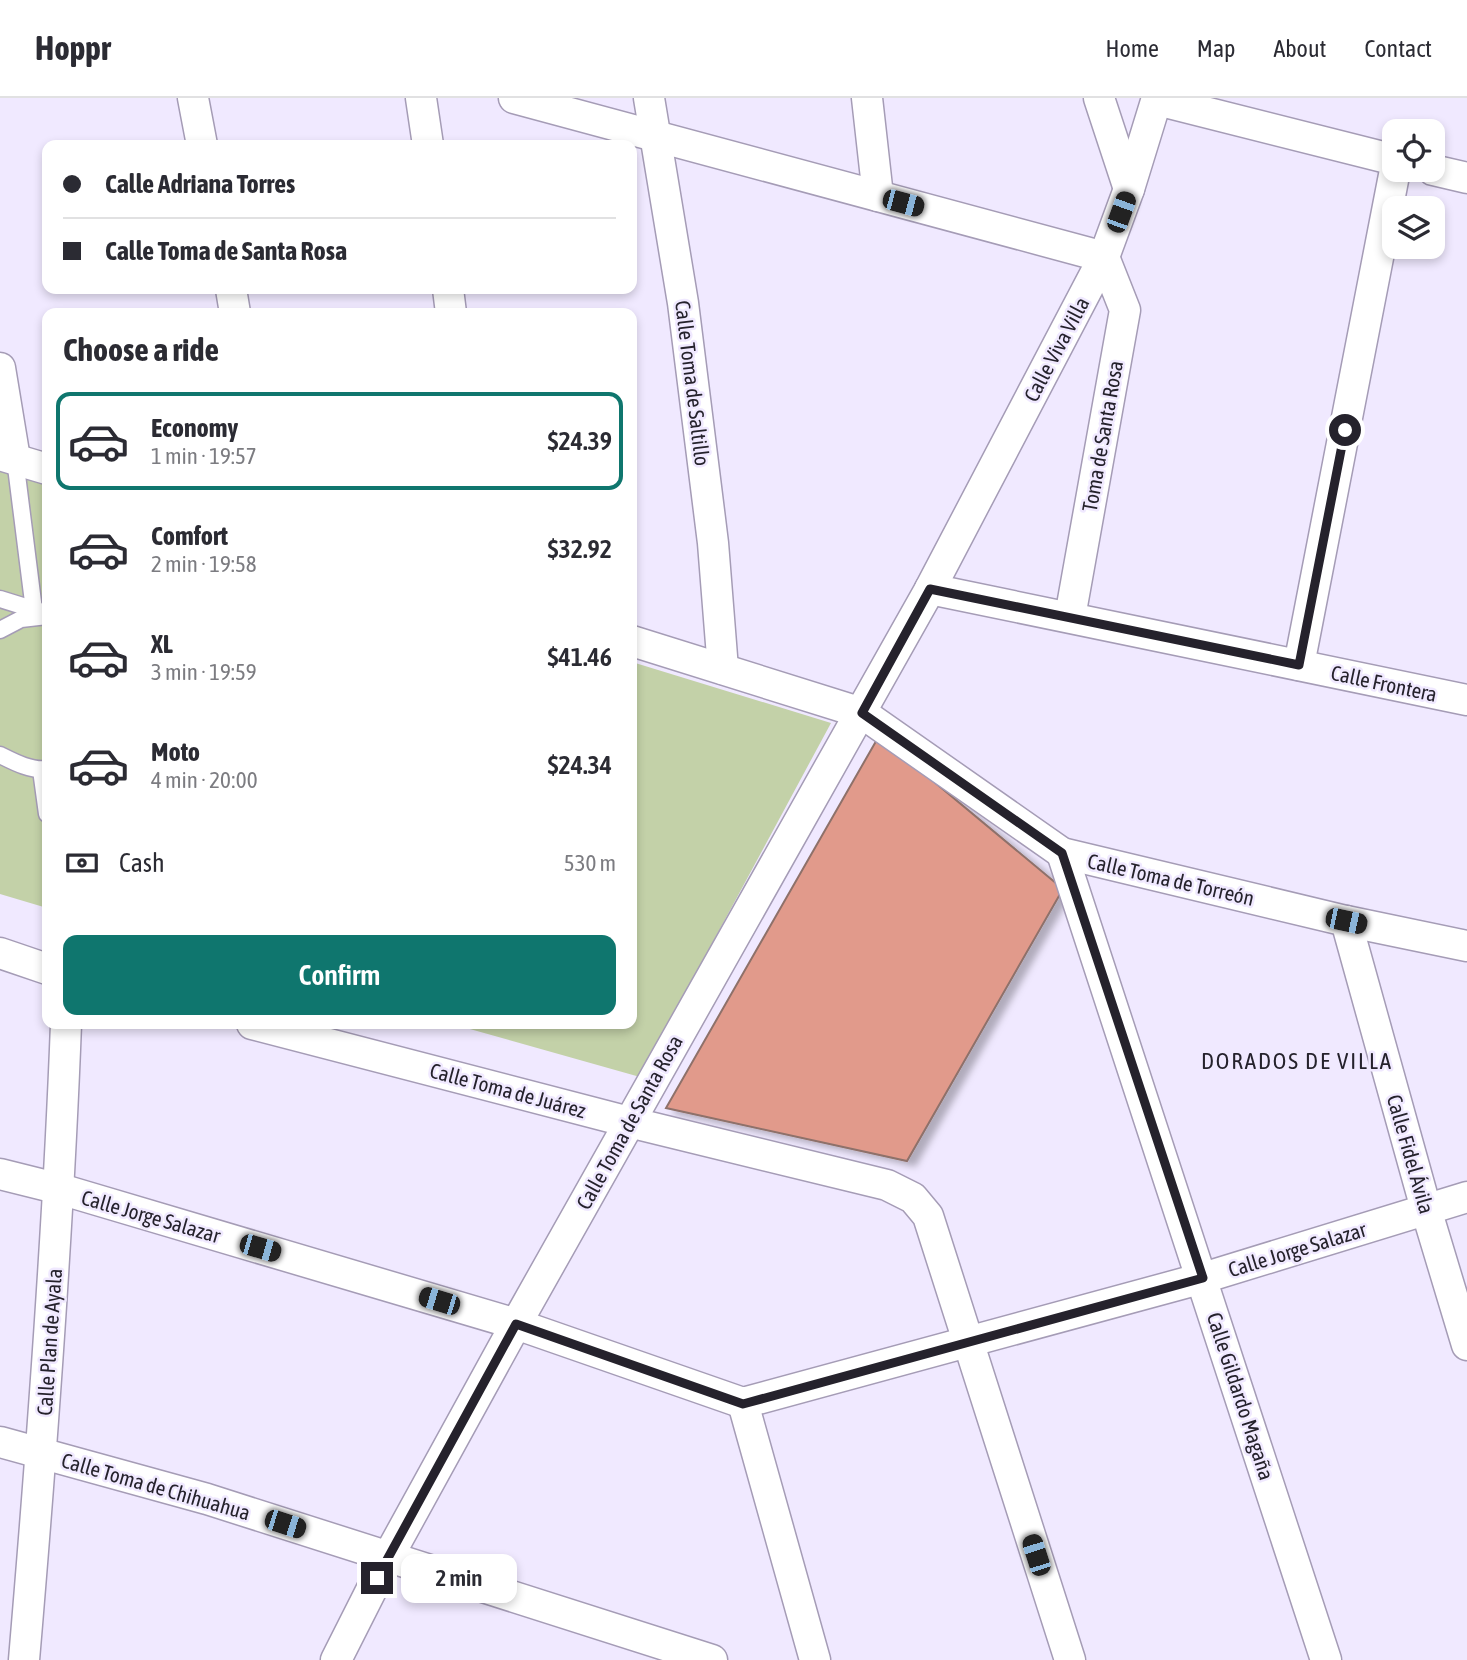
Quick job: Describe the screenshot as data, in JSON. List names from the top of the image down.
{
  "streets": {
    "street": [
      "Calle Viva Villa",
      "Calle Toma de Saltillo",
      "Toma de Santa Rosa",
      "Calle Frontera",
      "Calle Toma de Torreón",
      "Calle Toma de Juárez",
      "Calle Toma de Santa Rosa",
      "Calle Fidel Ávila",
      "Calle Jorge Salazar",
      "Calle Plan de Ayala",
      "Calle Gildardo Magaña",
      "Calle Toma de Chihuahua"
    ]
  },
  "crossings": [
    ["Calle Viva Villa", "Toma de Santa Rosa"],
    ["Calle Viva Villa", "Calle Frontera"],
    ["Calle Viva Villa", "Calle Toma de Santa Rosa"],
    ["Calle Toma de Saltillo", "Calle Toma de Torreón"],
    ["Toma de Santa Rosa", "Calle Frontera"],
    ["Calle Frontera", "Calle Toma de Santa Rosa"],
    ["Calle Toma de Torreón", "Calle Toma de Santa Rosa"],
    ["Calle Toma de Torreón", "Calle Fidel Ávila"],
    ["Calle Toma de Torreón", "Calle Gildardo Magaña"],
    ["Calle Toma de Juárez", "Calle Toma de Santa Rosa"],
    ["Calle Toma de Juárez", "Calle Jorge Salazar"],
    ["Calle Toma de Santa Rosa", "Calle Jorge Salazar"],
    ["Calle Toma de Santa Rosa", "Calle Toma de Chihuahua"],
    ["Calle Fidel Ávila", "Calle Jorge Salazar"],
    ["Calle Jorge Salazar", "Calle Plan de Ayala"],
    ["Calle Jorge Salazar", "Calle Gildardo Magaña"],
    ["Calle Plan de Ayala", "Calle Toma de Chihuahua"]
  ],
  "districts": ["DORADOS DE VILLA"],
  "page": {
    "header": "Hoppr",
    "nav": [
      "Home",
      "Map",
      "About",
      "Contact"
    ],
    "banner": ["Calle Adriana Torres", "Calle Toma de Santa Rosa"],
    "heading": "Choose a ride",
    "list": [
      {
        "name": "Economy",
        "note": "1 min · 19:57",
        "value": "$24.39"
      },
      {
        "name": "Comfort",
        "note": "2 min · 19:58",
        "value": "$32.92"
      },
      {
        "name": "XL",
        "note": "3 min · 19:59",
        "value": "$41.46"
      },
      {
        "name": "Moto",
        "note": "4 min · 20:00",
        "value": "$24.34"
      }
    ],
    "pay": ["Cash", "530 m"],
    "buttons": "Confirm",
    "bubble": "2 min"
  }
}
